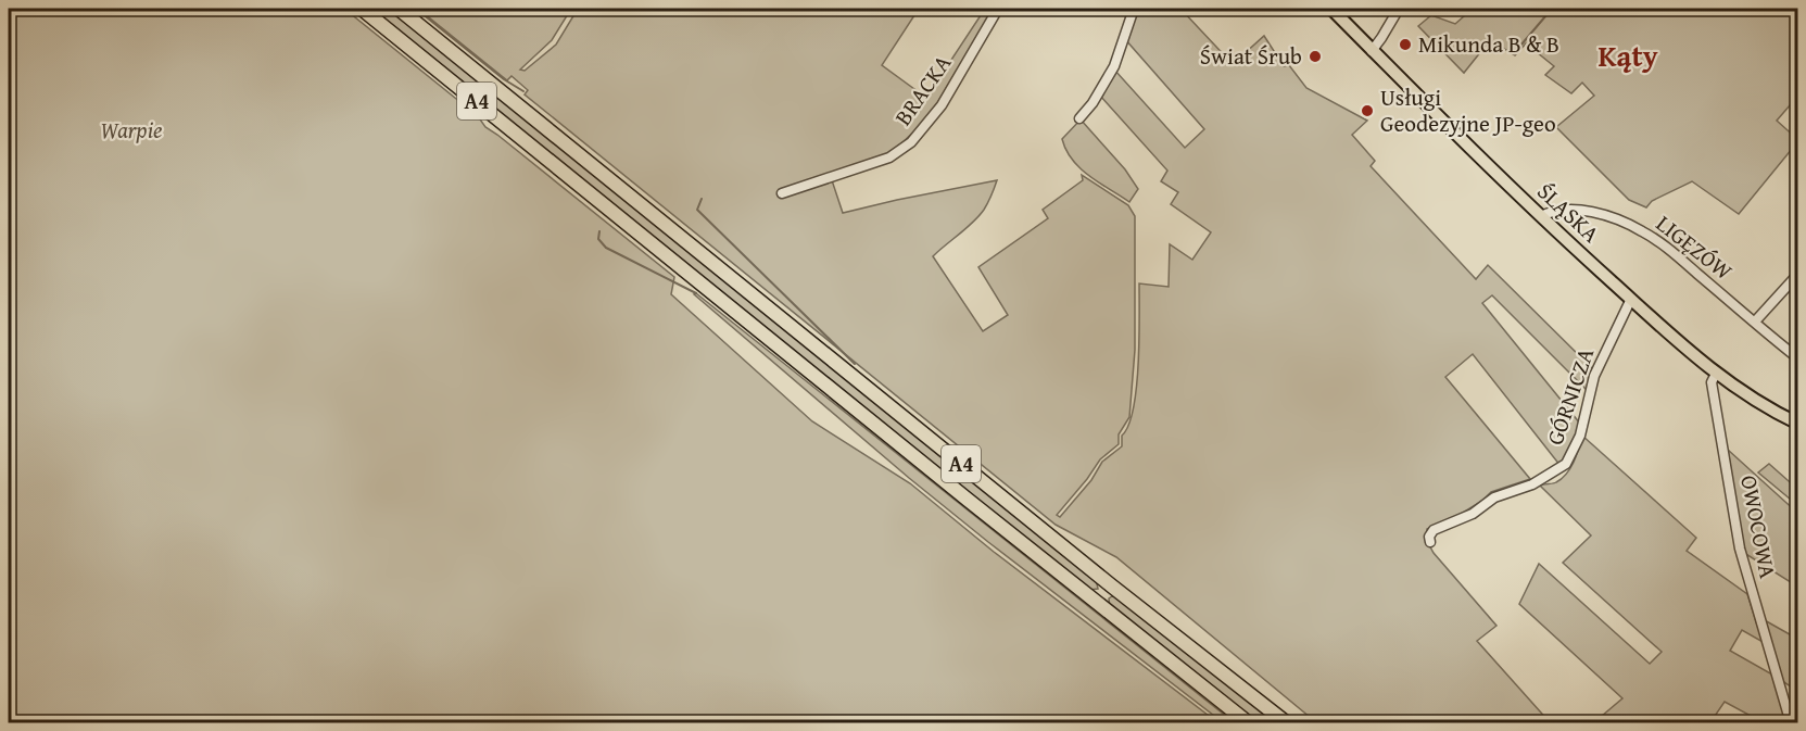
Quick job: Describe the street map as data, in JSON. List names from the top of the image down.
{
  "streets": {
    "highway": ["A4"],
    "main road": ["ŚLĄSKA"],
    "street": [
      "BRACKA",
      "LIGĘZÓW",
      "GÓRNICZA",
      "OWOCOWA"
    ]
  },
  "crossings": [
    ["ŚLĄSKA", "LIGĘZÓW"],
    ["ŚLĄSKA", "GÓRNICZA"],
    ["ŚLĄSKA", "OWOCOWA"]
  ],
  "districts": ["Kąty"],
  "parks": ["Warpie"],
  "places": ["Mikunda B & B", "Świat Śrub", "Usługi Geodezyjne JP-geo"]
}
